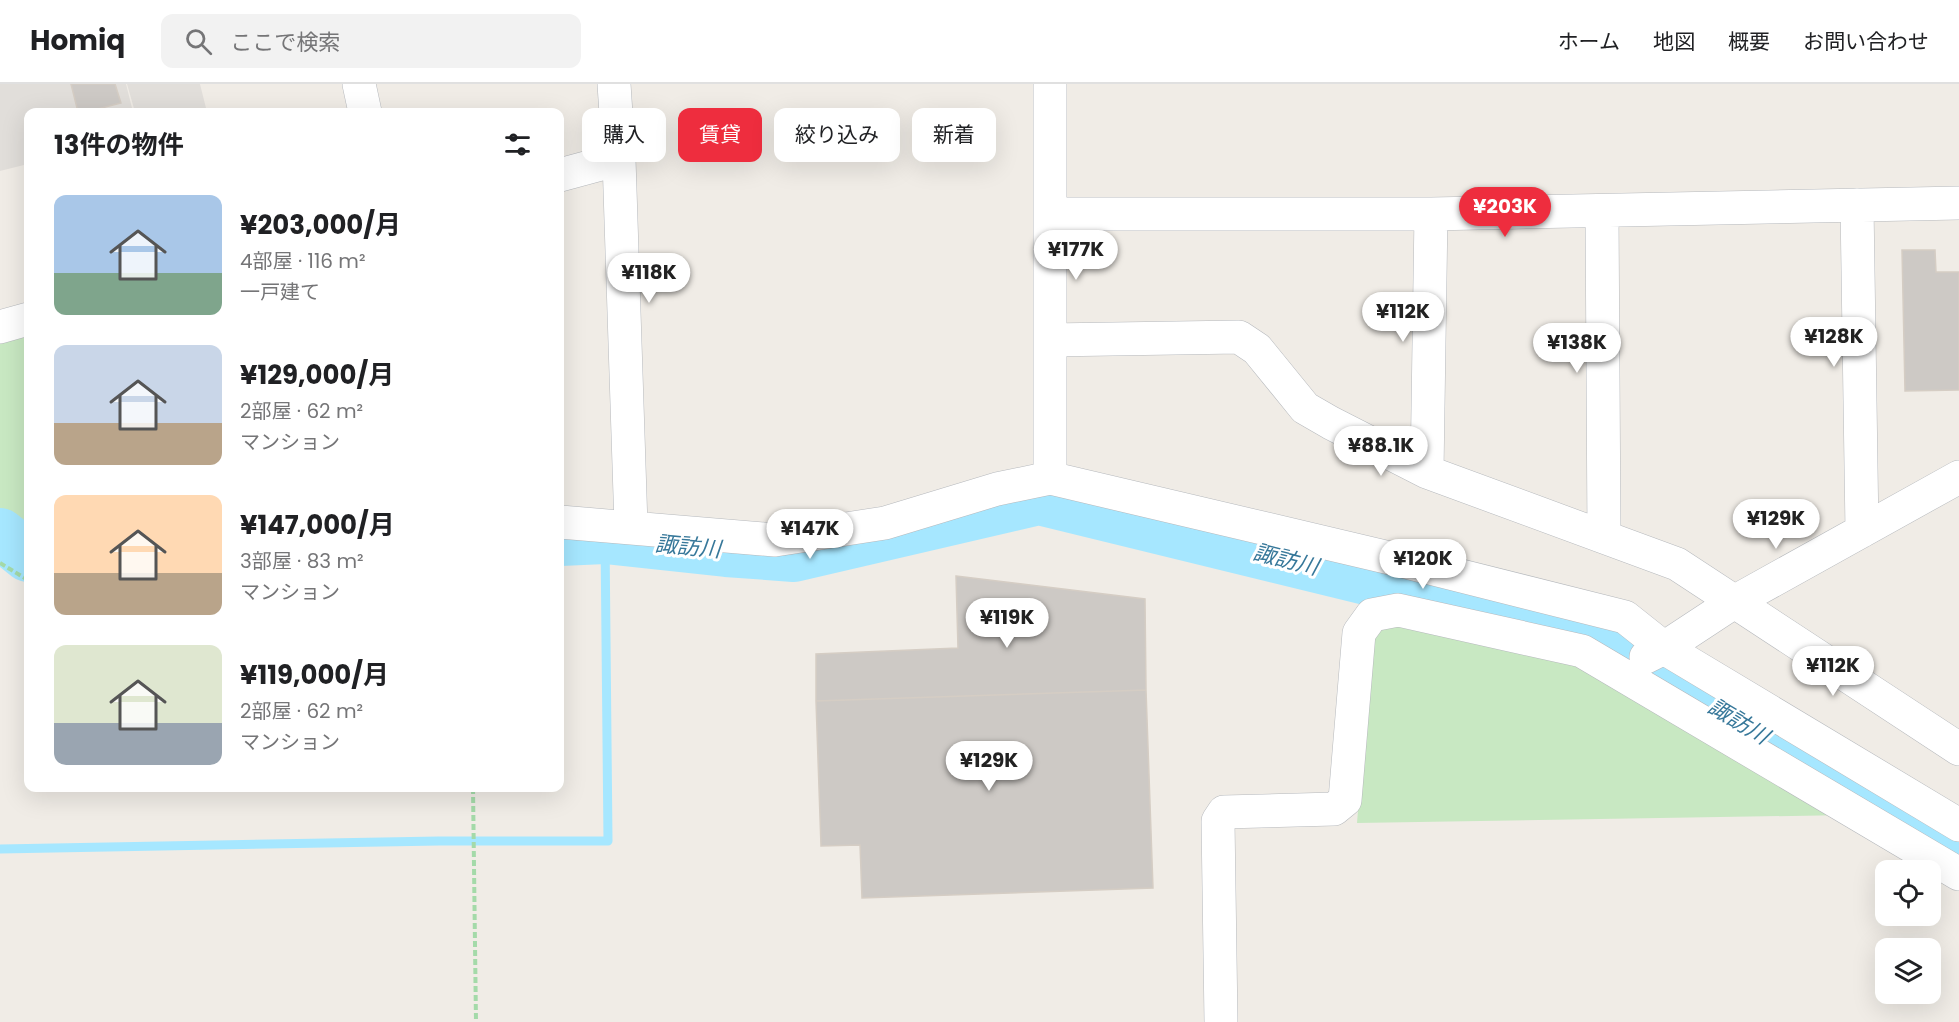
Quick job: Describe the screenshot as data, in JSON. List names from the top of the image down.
{
  "water": ["諏訪川"],
  "page": {
    "header": "Homiq",
    "search": "ここで検索",
    "nav": [
      "ホーム",
      "地図",
      "概要",
      "お問い合わせ"
    ],
    "chip": [
      "購入",
      "賃貸",
      "絞り込み",
      "新着"
    ],
    "heading": "13件の物件",
    "list": [
      {
        "name": "¥203,000/月",
        "note": "4部屋 · 116 m² · 一戸建て"
      },
      {
        "name": "¥129,000/月",
        "note": "2部屋 · 62 m² · マンション"
      },
      {
        "name": "¥147,000/月",
        "note": "3部屋 · 83 m² · マンション"
      },
      {
        "name": "¥119,000/月",
        "note": "2部屋 · 62 m² · マンション"
      }
    ],
    "price": [
      "¥203K",
      "¥177K",
      "¥118K",
      "¥112K",
      "¥128K",
      "¥138K",
      "¥88.1K",
      "¥129K",
      "¥147K",
      "¥120K",
      "¥119K",
      "¥112K",
      "¥129K"
    ]
  }
}
